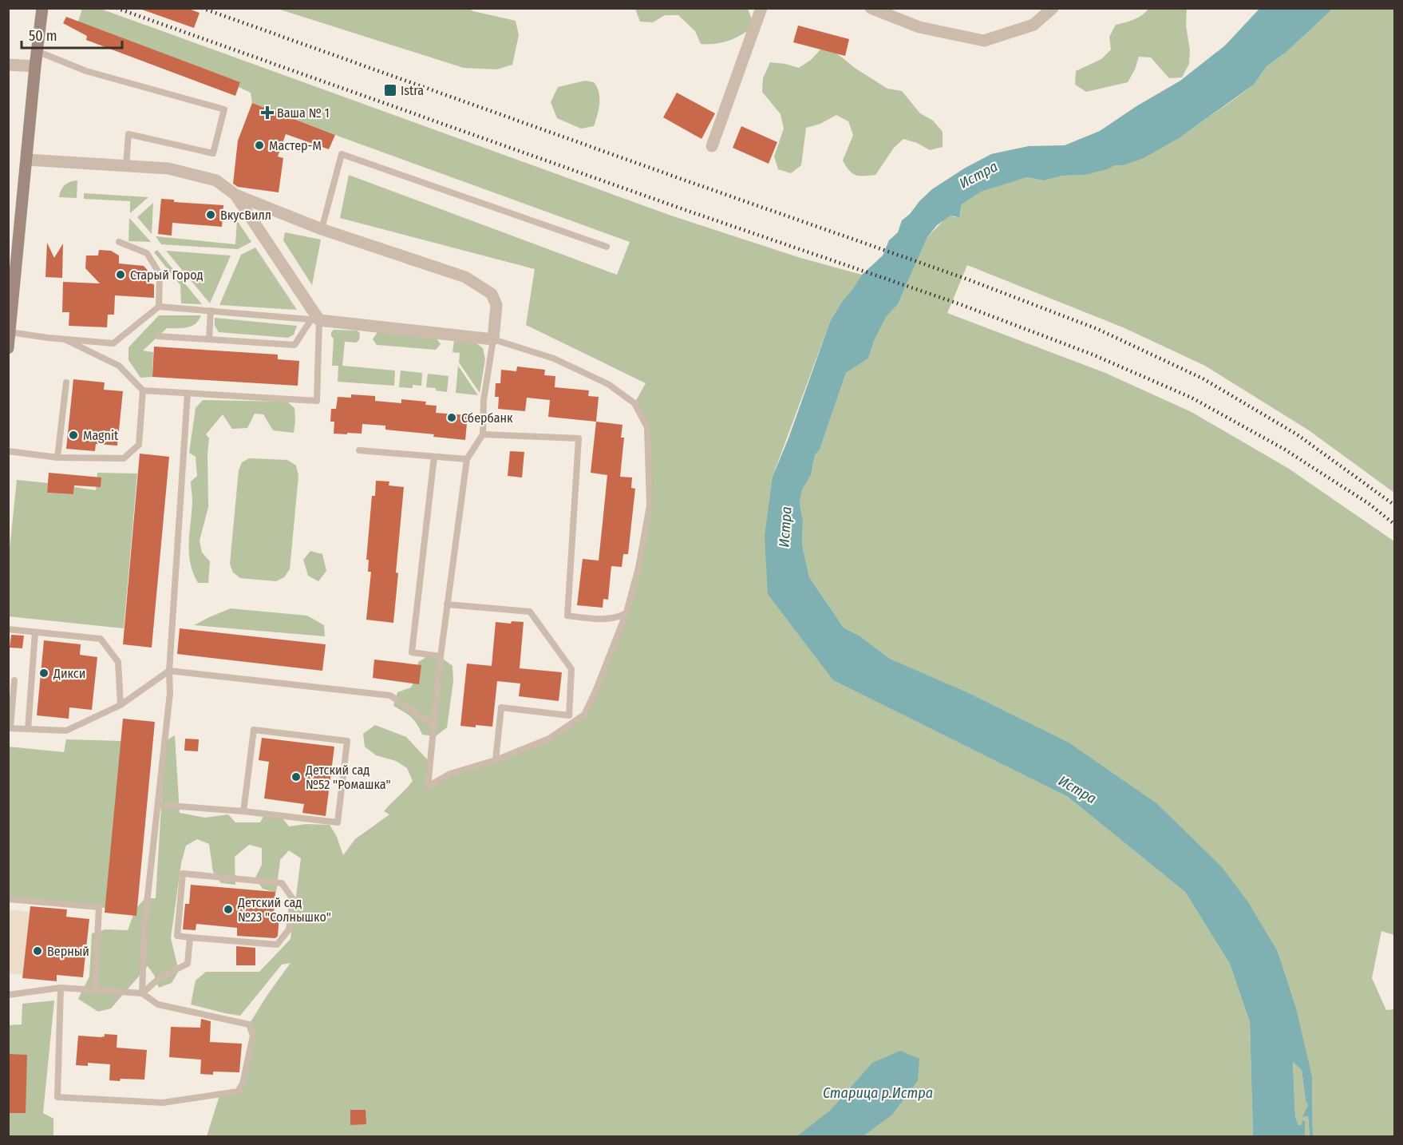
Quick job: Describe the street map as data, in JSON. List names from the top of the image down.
{
  "water": ["Истра", "Старица р.Истра"],
  "places": {
    "transit": ["Istra"],
    "health": ["Ваша № 1"],
    "other": [
      "Мастер-М",
      "ВкусВилл",
      "Старый Город",
      "Сбербанк",
      "Magnit",
      "Дикси",
      "Детский сад №52 \"Ромашка\"",
      "Детский сад №23 \"Солнышко\"",
      "Верный"
    ]
  },
  "scale_bar": "50 m"
}
